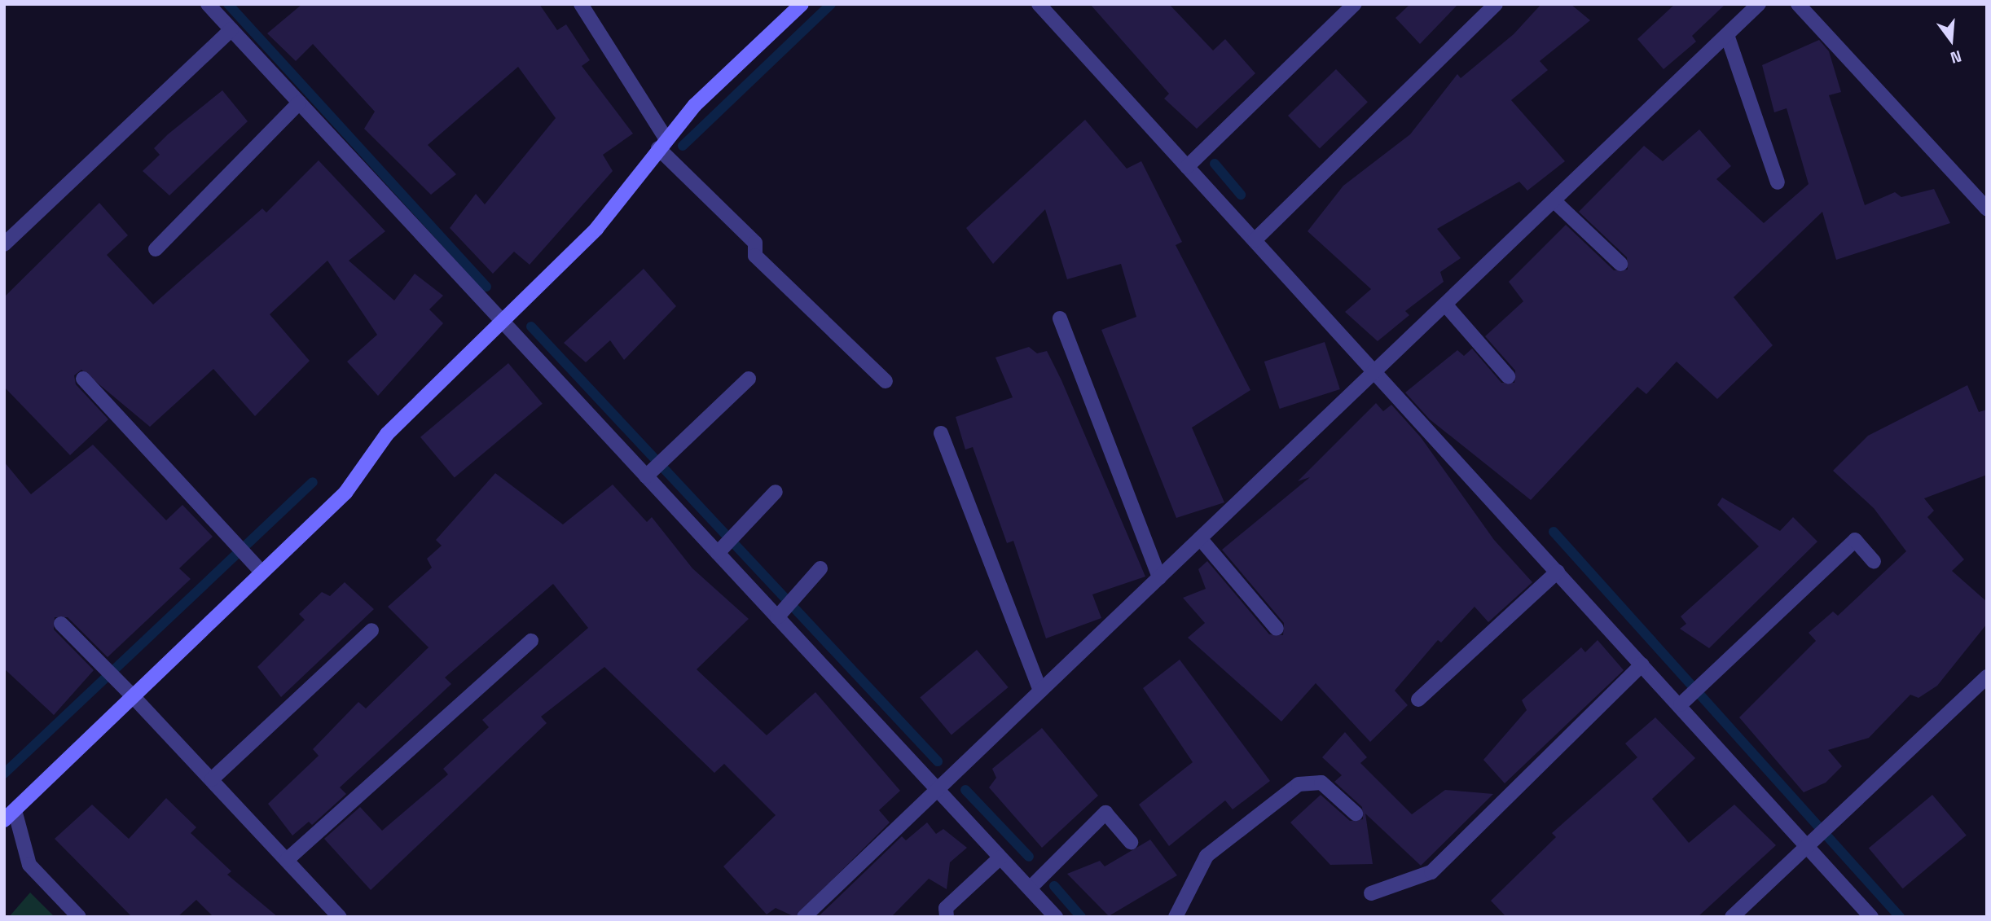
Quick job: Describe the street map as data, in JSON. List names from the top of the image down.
{
  "north": "bottom"
}
